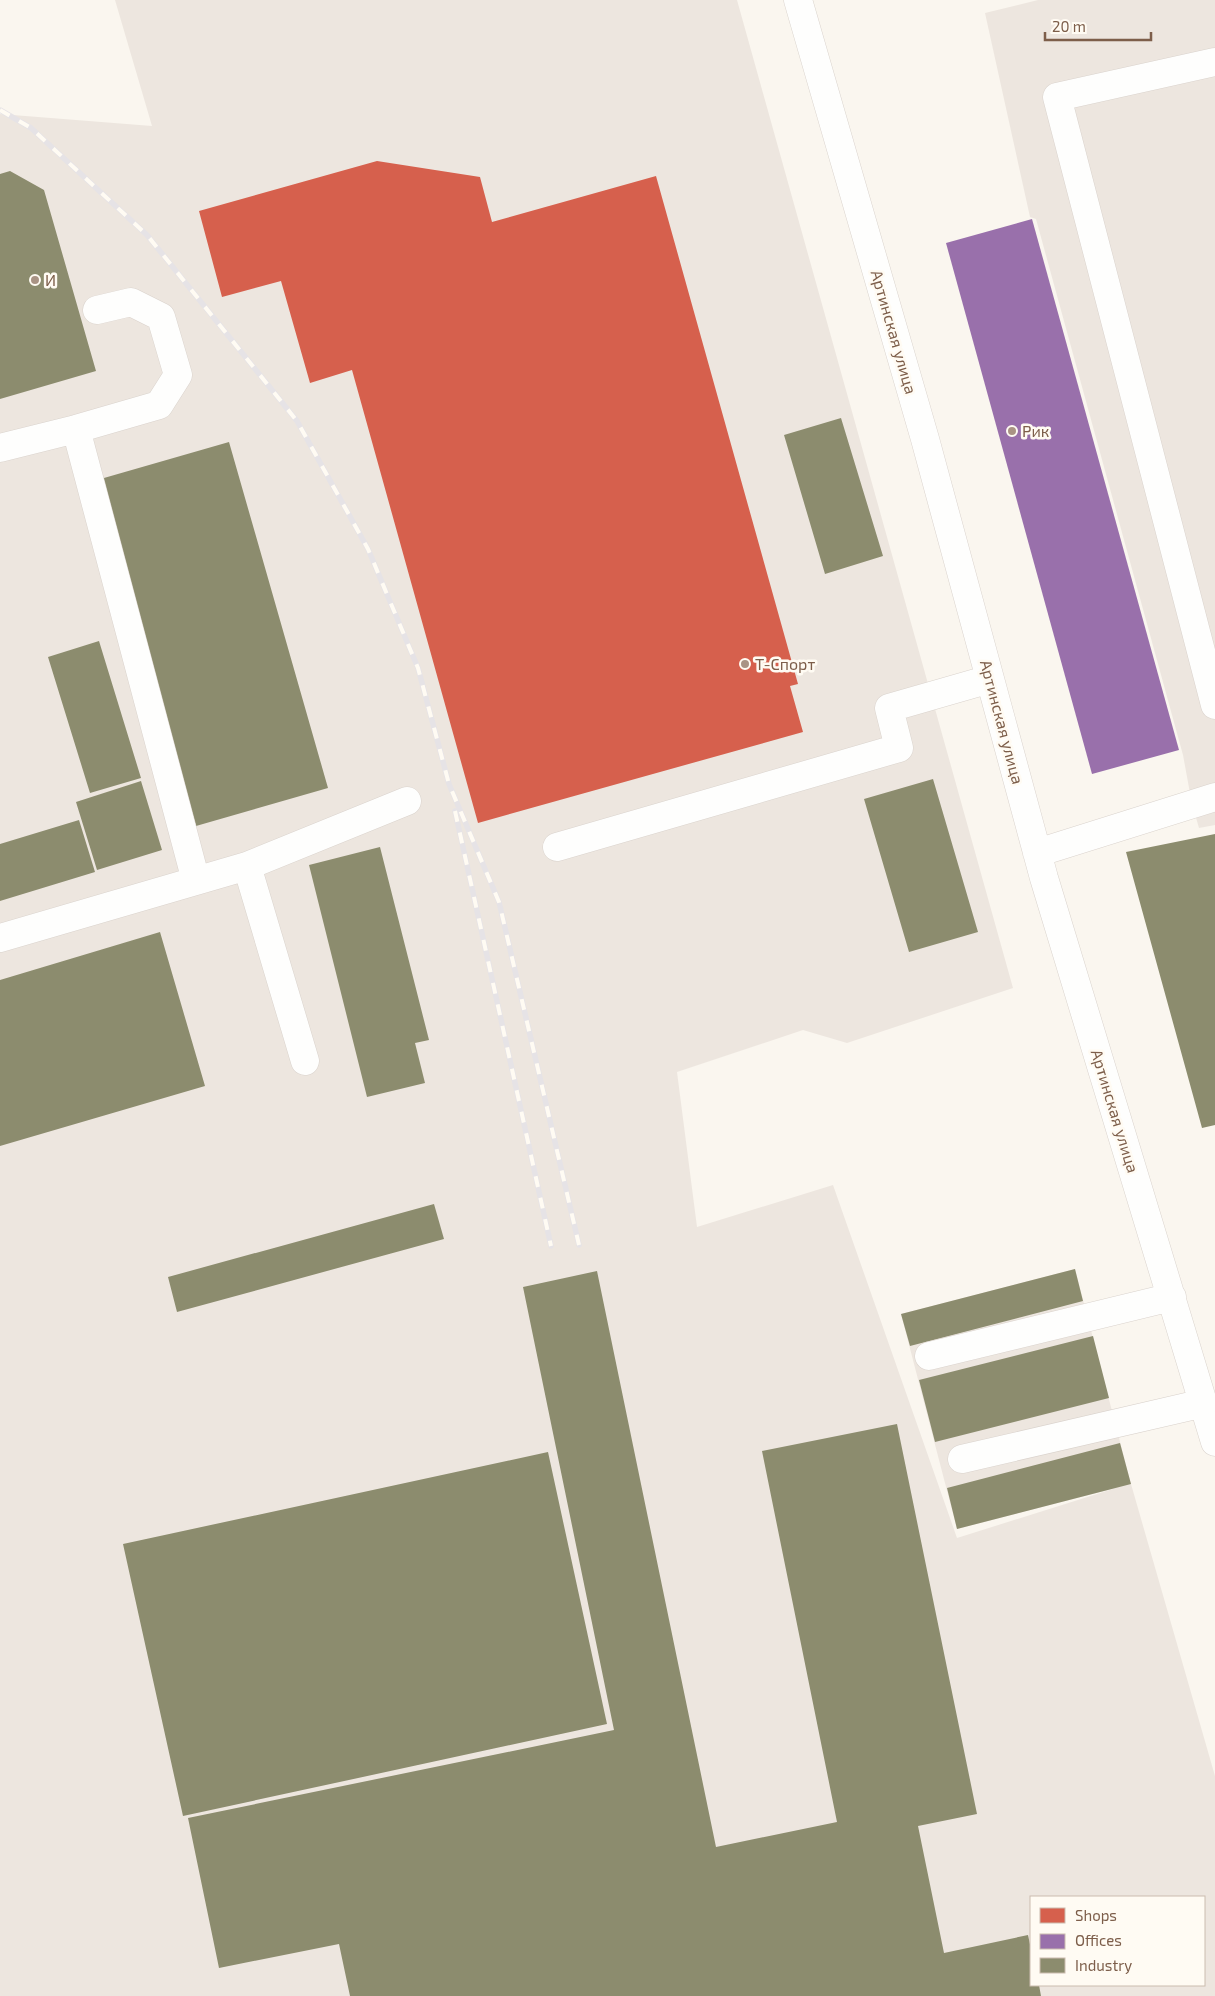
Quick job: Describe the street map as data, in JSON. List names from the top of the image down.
{
  "streets": {
    "street": ["Артинская улица"]
  },
  "places": ["И", "Рик", "Т-Спорт"],
  "legend": ["Shops", "Offices", "Industry"],
  "scale_bar": "20 m"
}
